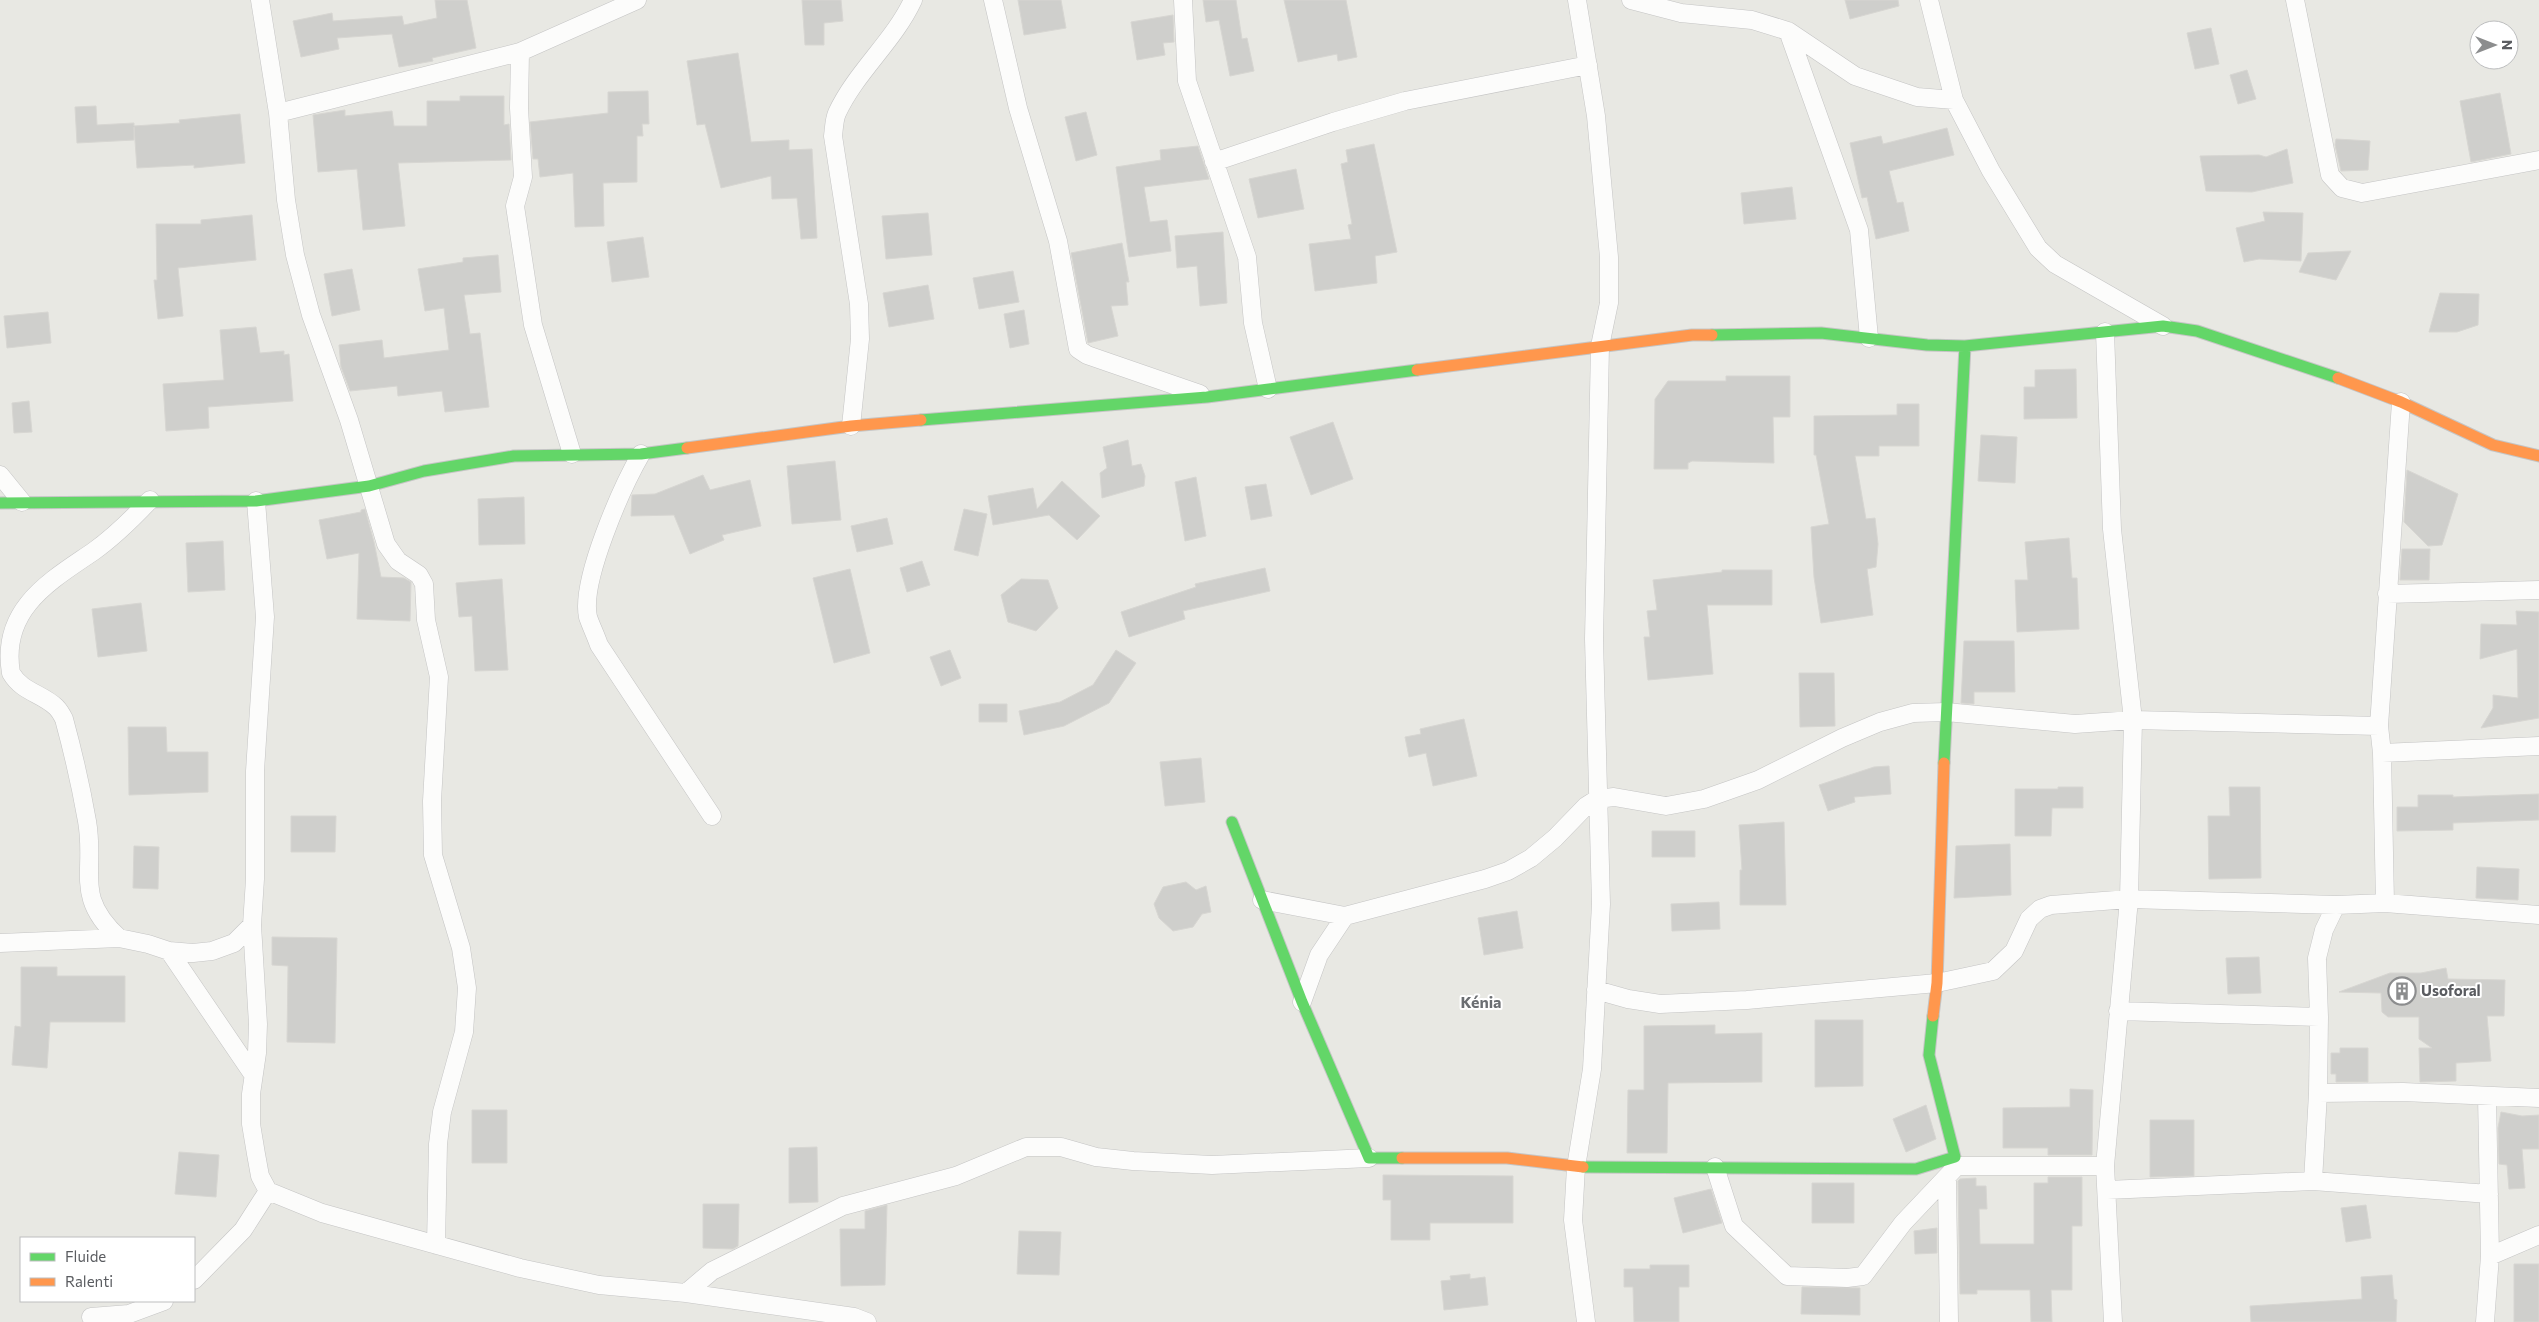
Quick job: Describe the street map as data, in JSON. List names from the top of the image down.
{
  "districts": ["Kénia"],
  "places": {
    "building": ["Usoforal"]
  },
  "legend": ["Fluide", "Ralenti"],
  "north": "right"
}
